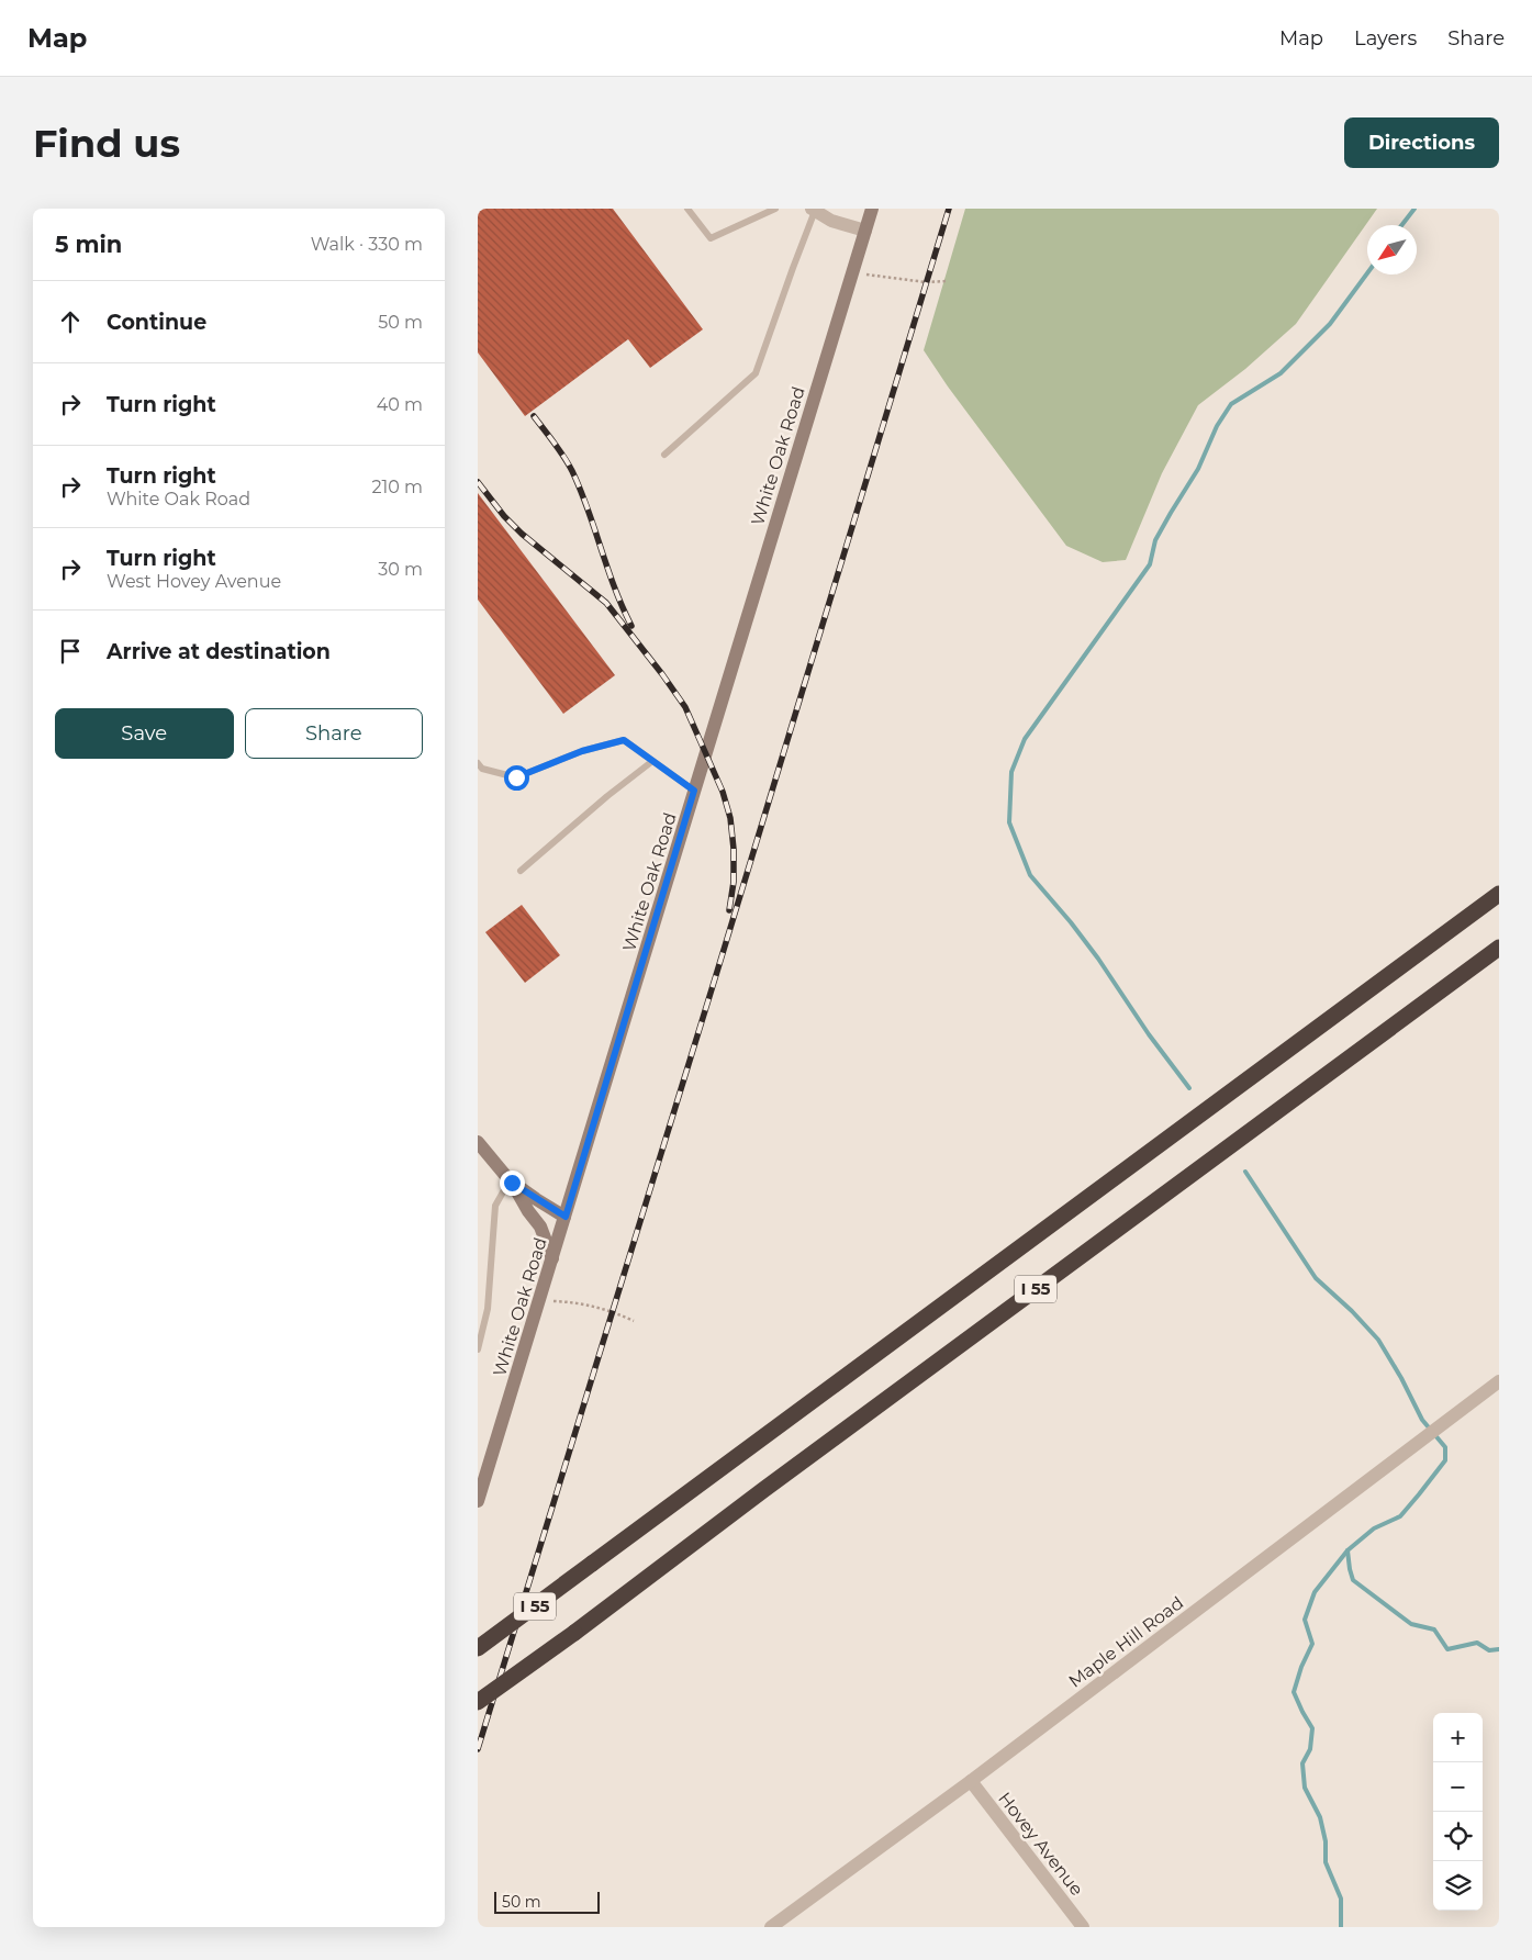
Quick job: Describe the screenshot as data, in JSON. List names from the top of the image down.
{
  "streets": {
    "highway": ["I 55"],
    "street": ["White Oak Road", "Maple Hill Road", "Hovey Avenue"]
  },
  "crossings": [
    ["Maple Hill Road", "Hovey Avenue"]
  ],
  "scale_bar": "50 m",
  "north": "bottom left",
  "page": {
    "header": "Map",
    "nav": ["Map", "Layers", "Share"],
    "buttons": [
      "Directions",
      ["Save", "Share"]
    ],
    "title": "Find us",
    "heading": ["5 min", "Walk · 330 m"],
    "list": [
      ["Continue", "50 m"],
      ["Turn right", "40 m"],
      ["Turn right", "White Oak Road", "210 m"],
      ["Turn right", "West Hovey Avenue", "30 m"],
      "Arrive at destination"
    ],
    "map_buttons": ["+", "−"],
    "scale": "50 m"
  }
}
